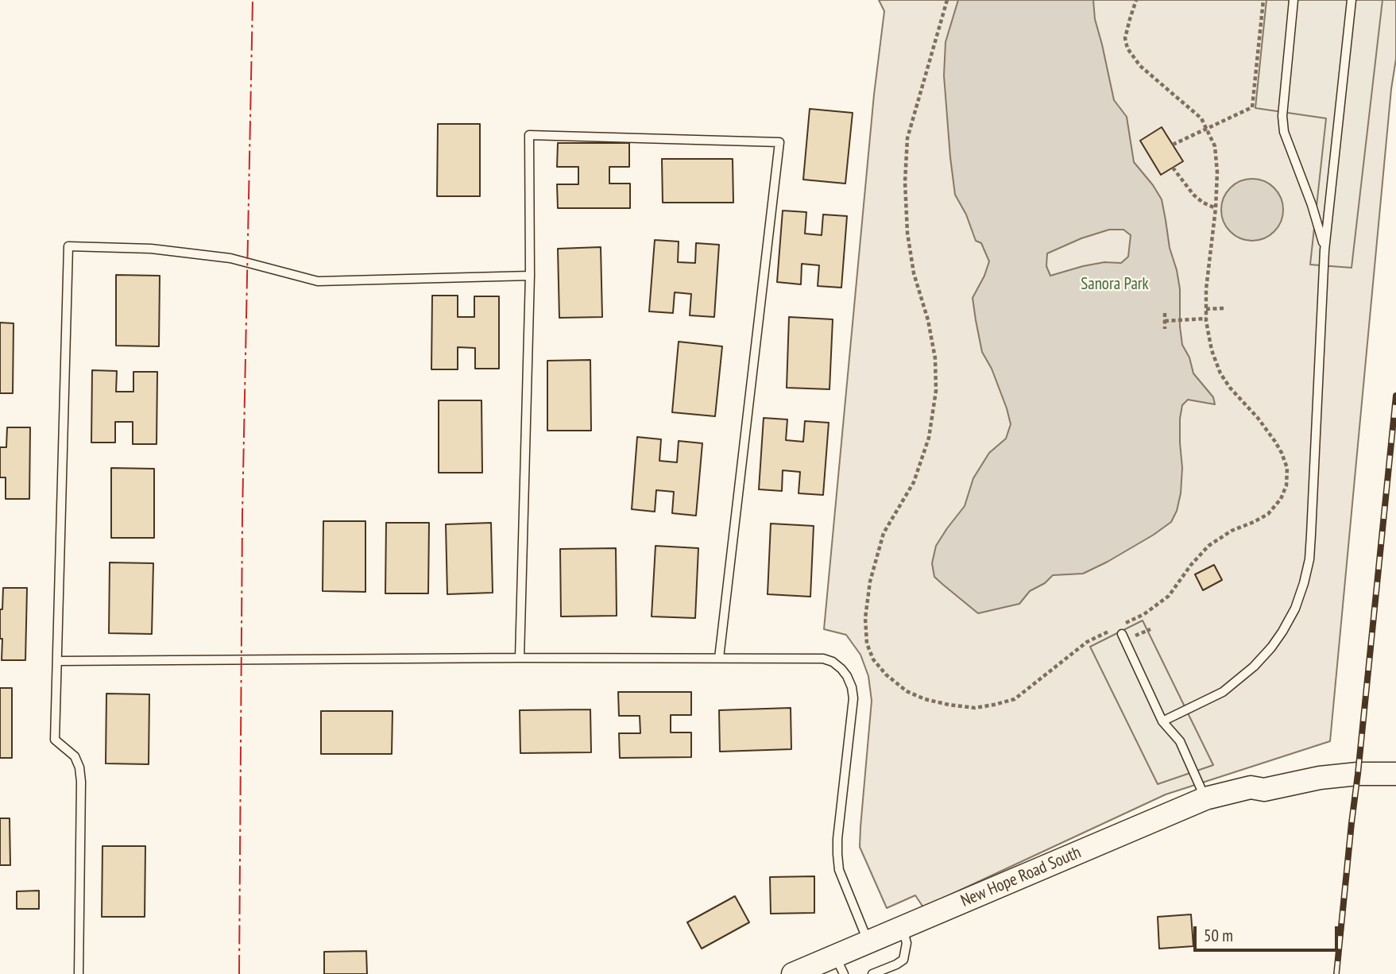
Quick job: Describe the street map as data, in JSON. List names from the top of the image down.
{
  "streets": {
    "street": ["New Hope Road South"]
  },
  "parks": ["Sanora Park"],
  "scale_bar": "50 m"
}
